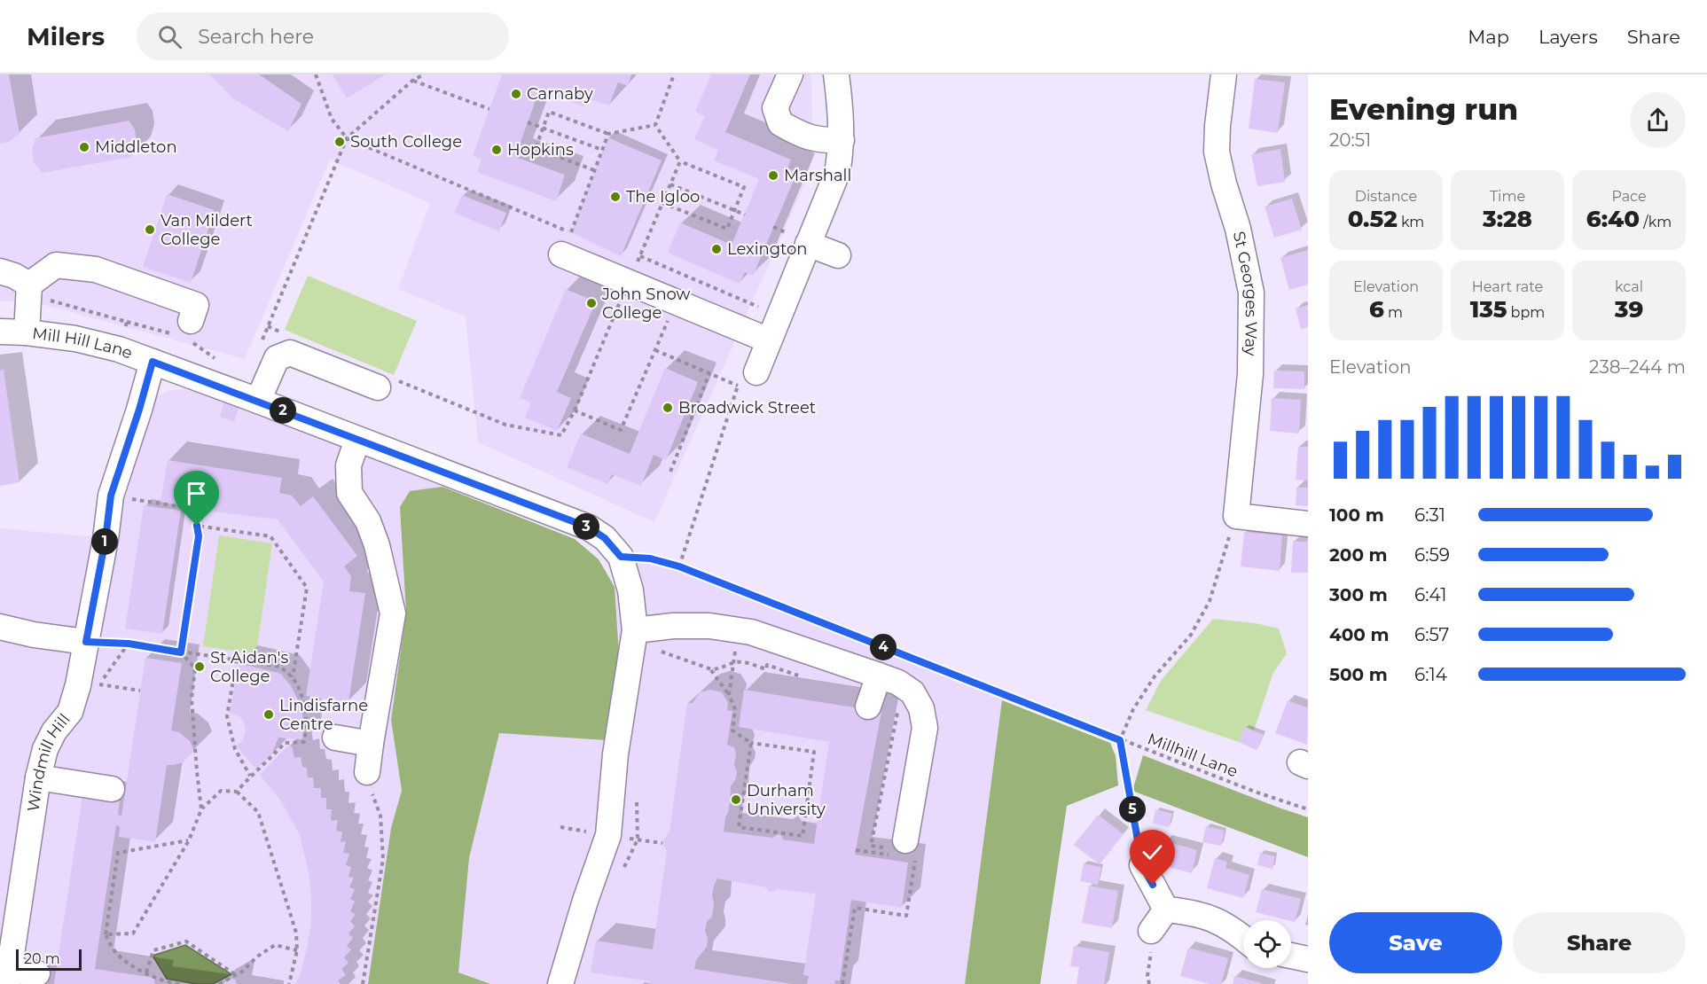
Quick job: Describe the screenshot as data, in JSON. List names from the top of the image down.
{
  "streets": {
    "street": ["St Georges Way", "Mill Hill Lane", "Windmill Hill"],
    "path": ["Millhill Lane"]
  },
  "crossings": [
    ["Mill Hill Lane", "Millhill Lane"],
    ["Mill Hill Lane", "Windmill Hill"]
  ],
  "places": [
    "Carnaby",
    "South College",
    "Middleton",
    "Hopkins",
    "Marshall",
    "The Igloo",
    "Van Mildert College",
    "Lexington",
    "John Snow College",
    "Broadwick Street",
    "St Aidan's College",
    "Lindisfarne Centre",
    "Durham University"
  ],
  "scale_bar": "20 m",
  "page": {
    "header": "Milers",
    "search": "Search here",
    "nav": ["Map", "Layers", "Share"],
    "heading": ["Evening run", "20:51"],
    "stats": [
      ["Distance", "0.52 km"],
      ["Time", "3:28"],
      ["Pace", "6:40 /km"],
      ["Elevation", "6 m"],
      ["Heart rate", "135 bpm"],
      ["kcal", "39"]
    ],
    "chart": ["Elevation", "238–244 m"],
    "pins": [
      "2",
      "3",
      "1",
      "4",
      "5"
    ],
    "list": [
      {
        "name": "100 m",
        "note": "6:31"
      },
      {
        "name": "200 m",
        "note": "6:59"
      },
      {
        "name": "300 m",
        "note": "6:41"
      },
      {
        "name": "400 m",
        "note": "6:57"
      },
      {
        "name": "500 m",
        "note": "6:14"
      }
    ],
    "buttons": ["Save", "Share"],
    "scale": "20 m"
  }
}
